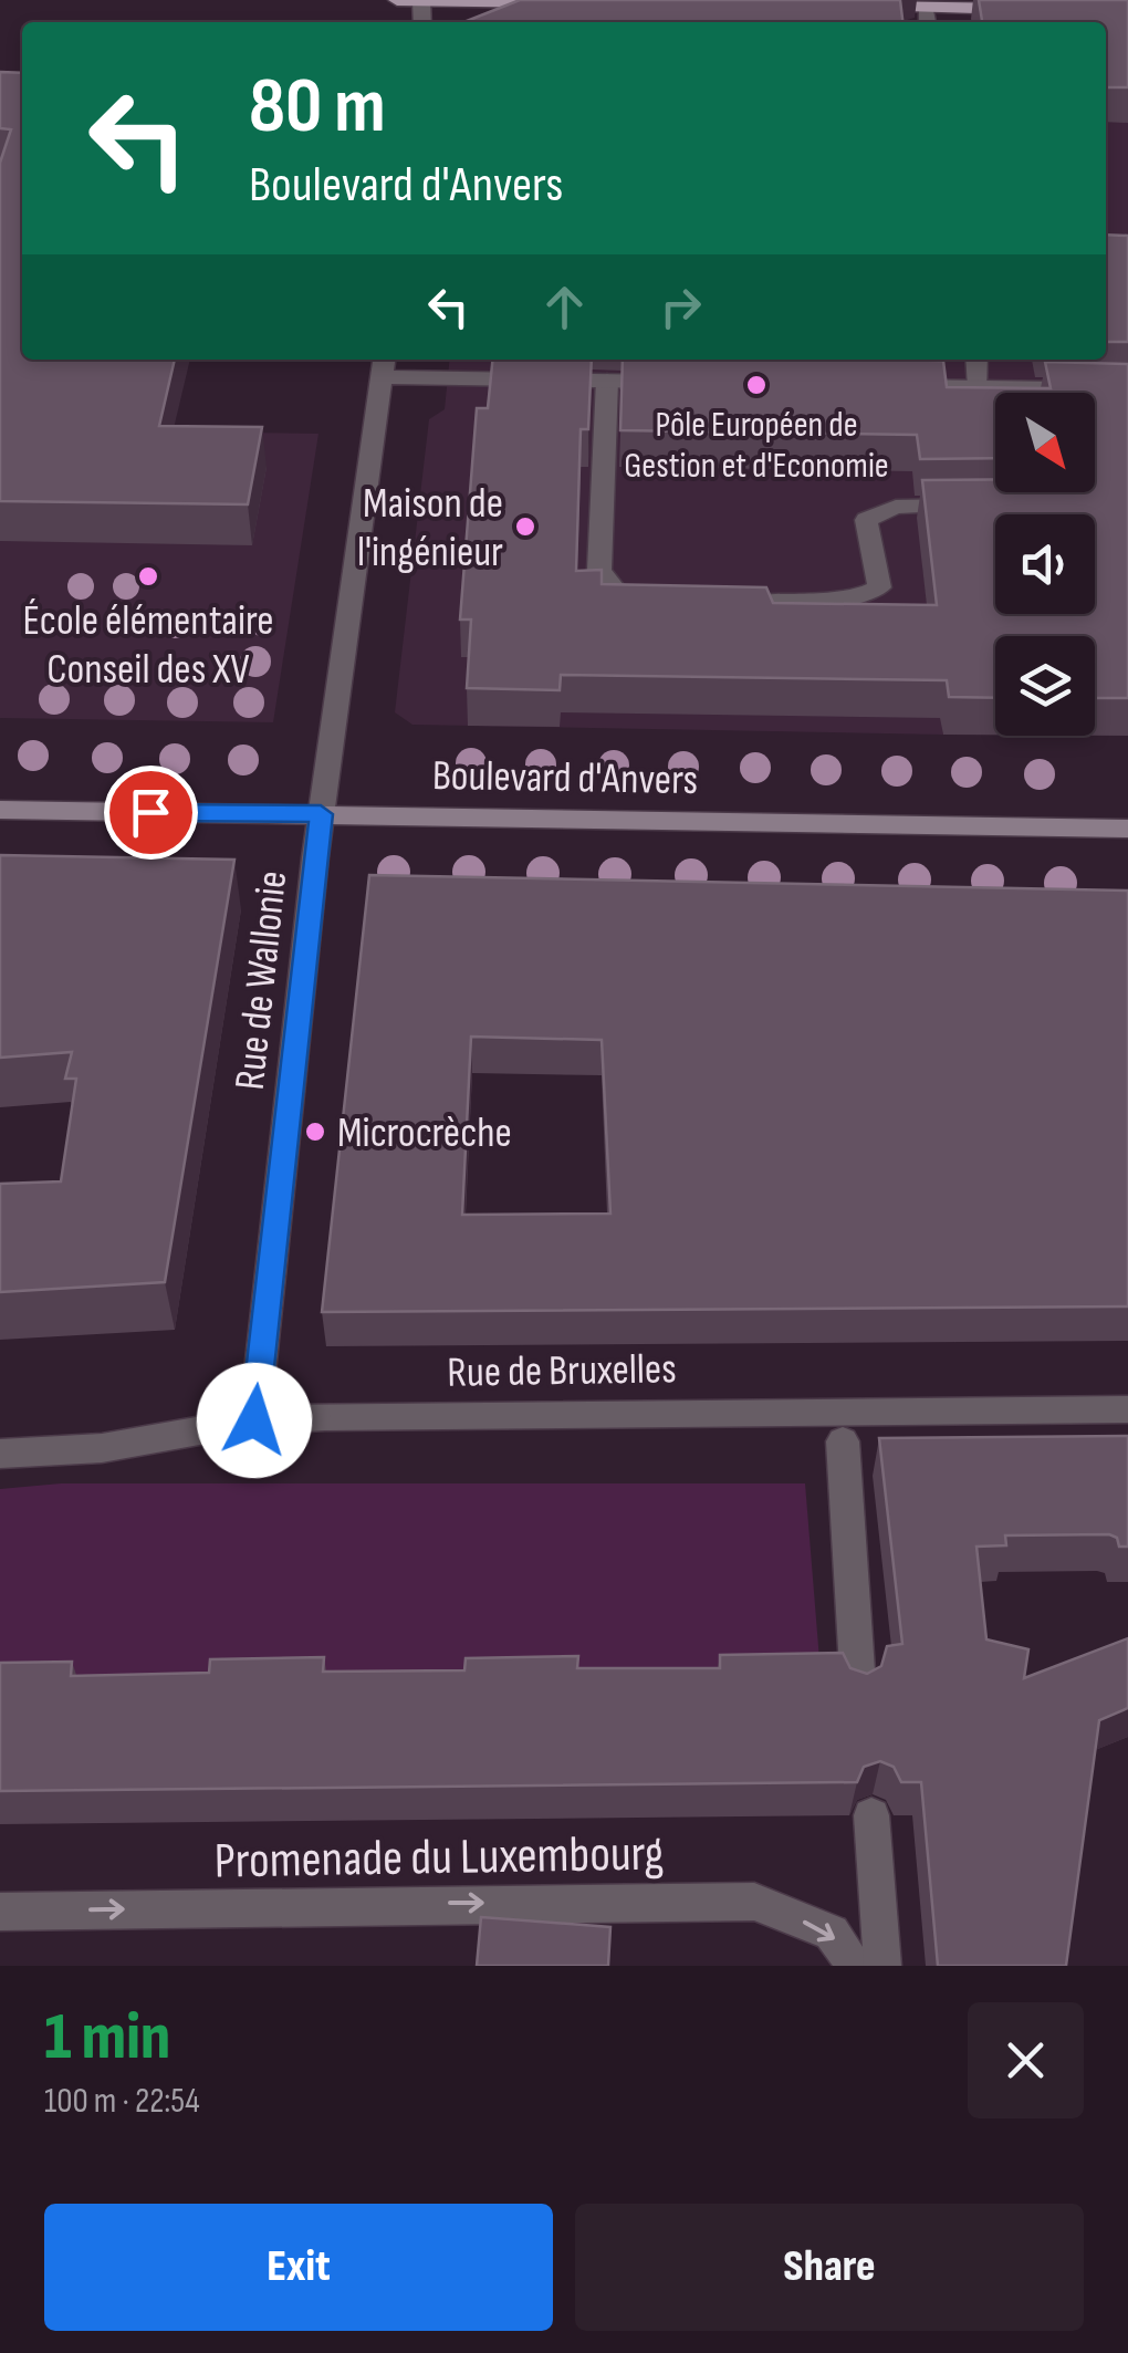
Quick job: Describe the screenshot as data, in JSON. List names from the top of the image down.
{
  "streets": {
    "main road": ["Boulevard d'Anvers"],
    "street": ["Rue de Wallonie", "Rue de Bruxelles", "Promenade du Luxembourg"]
  },
  "crossings": [
    ["Boulevard d'Anvers", "Rue de Wallonie"],
    ["Rue de Wallonie", "Rue de Bruxelles"]
  ],
  "one_way": ["Promenade du Luxembourg"],
  "places": [
    "Pôle Européen de Gestion et d'Economie",
    "Maison de l'ingénieur",
    "École élémentaire Conseil des XV",
    "Microcrèche"
  ],
  "north": "bottom right",
  "page": {
    "turn": ["80 m", "Boulevard d'Anvers"],
    "heading": ["1 min", "100 m · 22:54"],
    "buttons": ["Exit", "Share"]
  }
}
